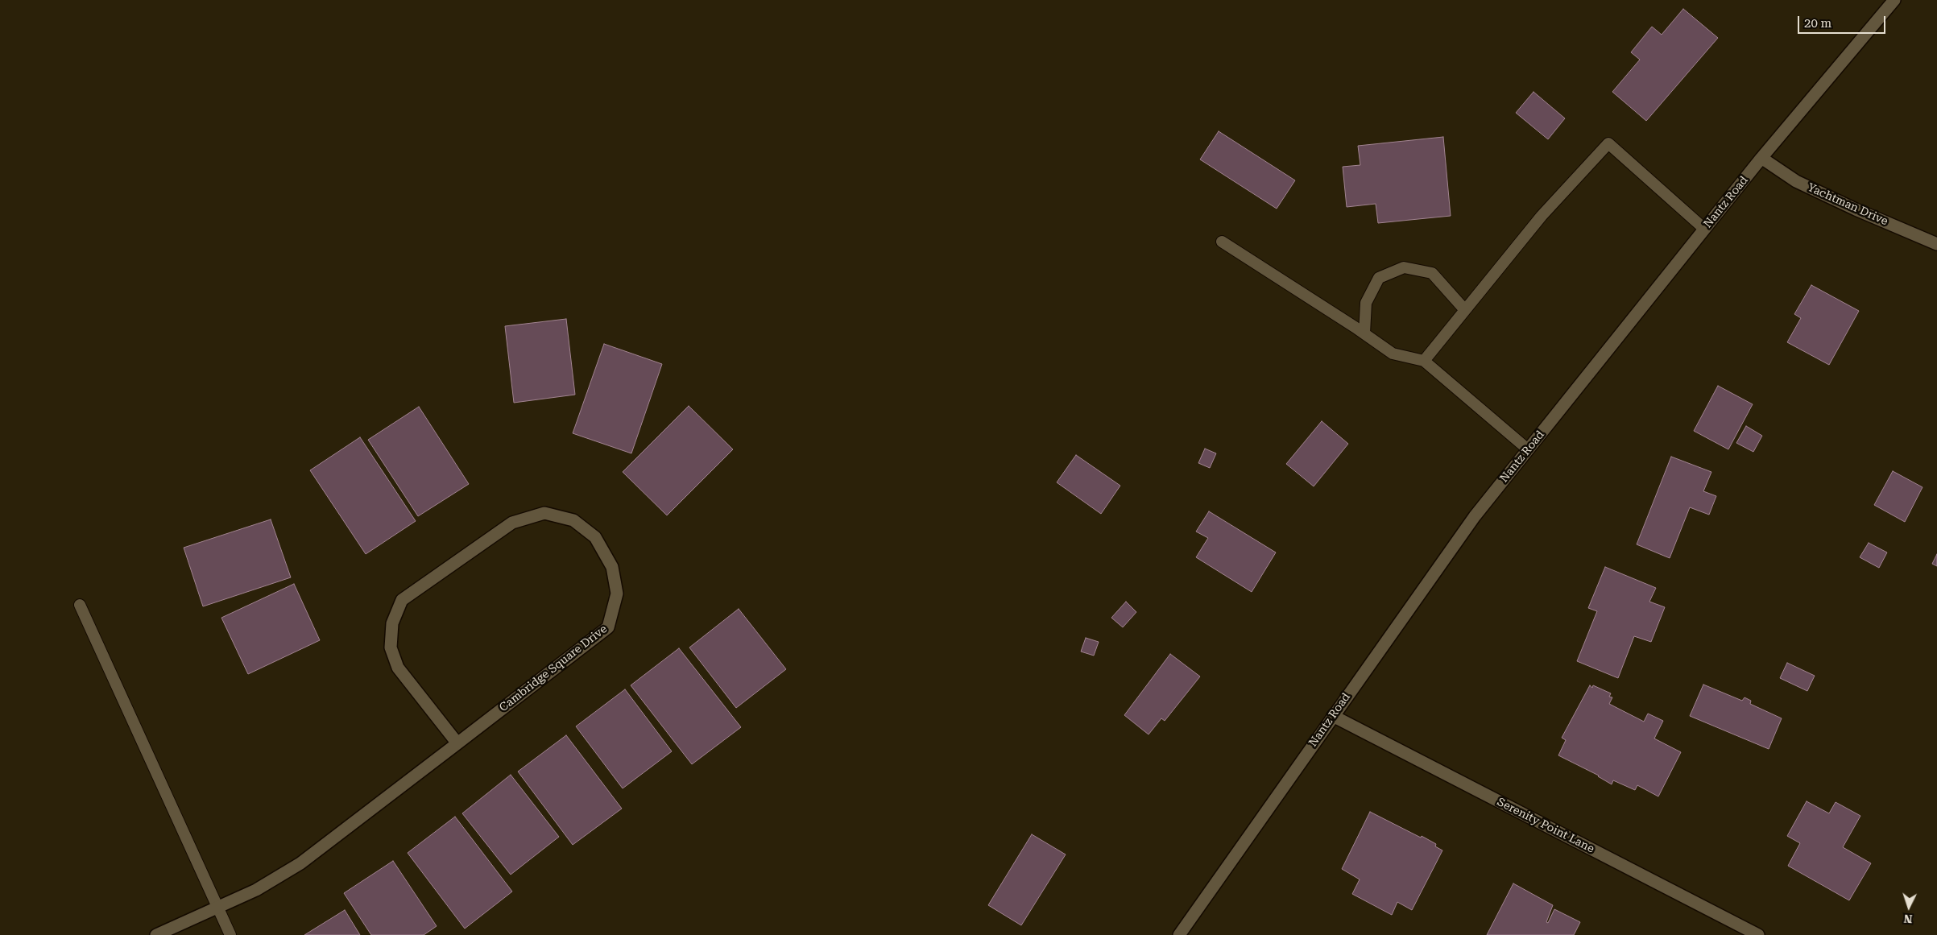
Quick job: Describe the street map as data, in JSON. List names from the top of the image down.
{
  "streets": {
    "street": [
      "Nantz Road",
      "Yachtman Drive",
      "Cambridge Square Drive",
      "Serenity Point Lane"
    ]
  },
  "crossings": [
    ["Nantz Road", "Yachtman Drive"],
    ["Nantz Road", "Serenity Point Lane"]
  ],
  "scale_bar": "20 m",
  "north": "bottom"
}
